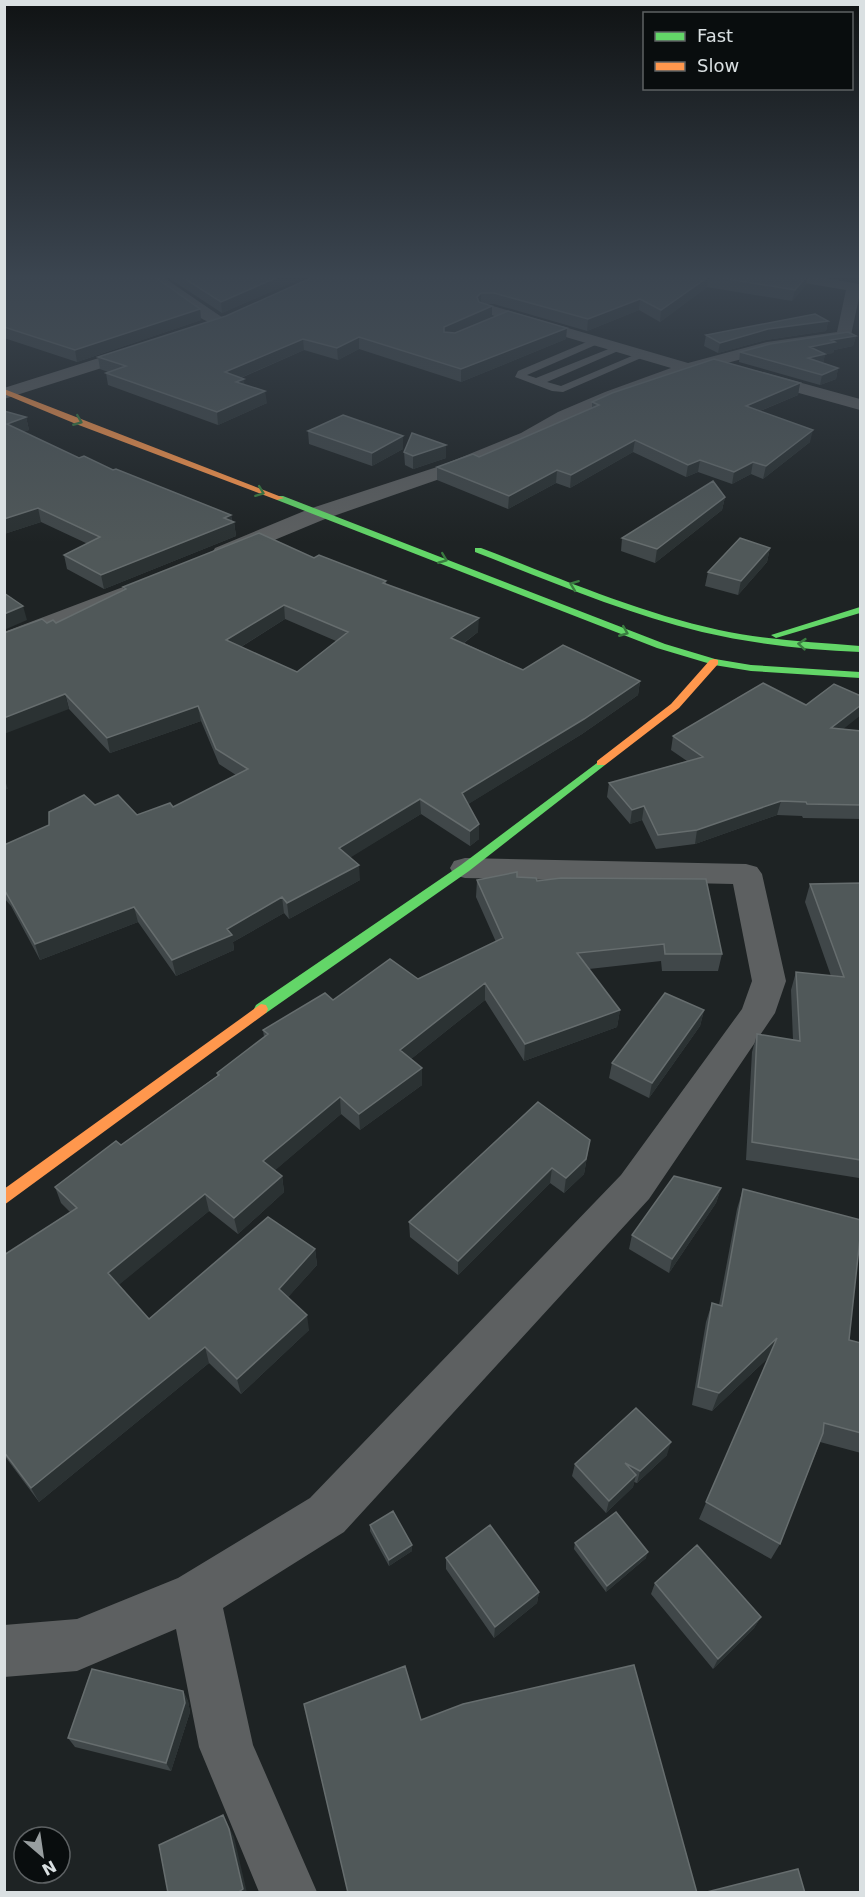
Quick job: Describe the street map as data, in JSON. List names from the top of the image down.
{
  "legend": ["Fast", "Slow"],
  "north": "bottom right"
}
